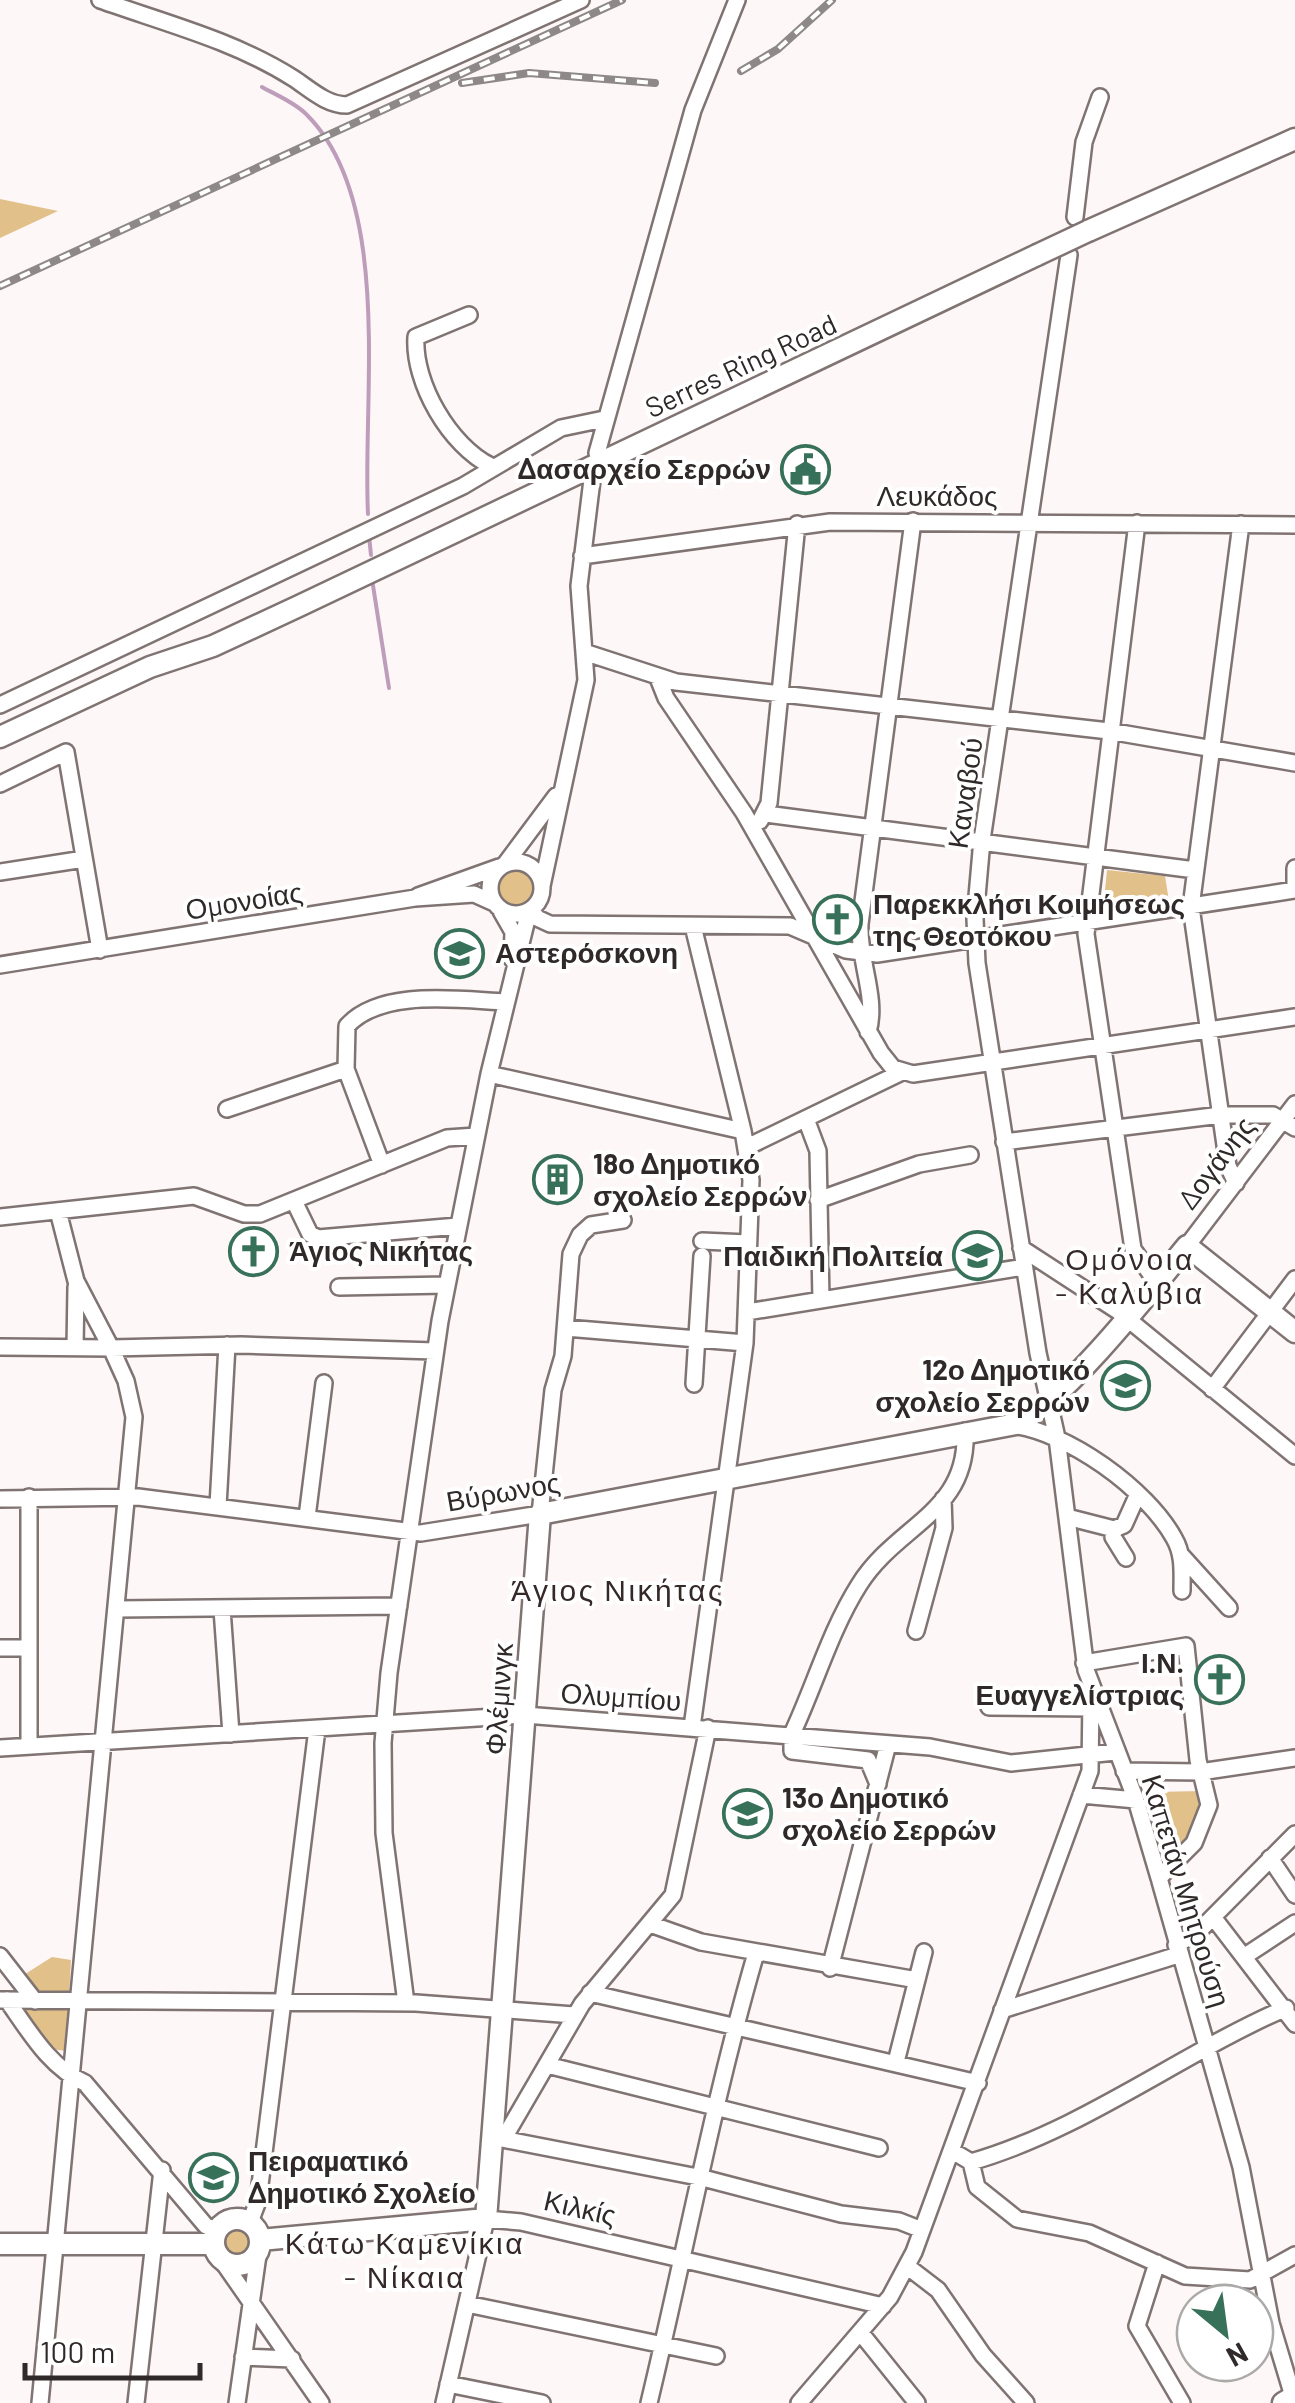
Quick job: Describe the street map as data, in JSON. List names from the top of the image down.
{
  "streets": {
    "main road": [
      "Serres Ring Road",
      "Δογάνης",
      "Βύρωνος",
      "Φλέμινγκ",
      "Κιλκίς"
    ],
    "street": [
      "Λευκάδος",
      "Καναβού",
      "Ομονοίας",
      "Ολυμπίου",
      "Καπετάν Μητρούση"
    ]
  },
  "crossings": [
    ["Λευκάδος", "Καναβού"],
    ["Καναβού", "Δογάνης"],
    ["Καναβού", "Καπετάν Μητρούση"],
    ["Δογάνης", "Βύρωνος"],
    ["Δογάνης", "Καπετάν Μητρούση"],
    ["Βύρωνος", "Φλέμινγκ"],
    ["Ολυμπίου", "Φλέμινγκ"],
    ["Ολυμπίου", "Καπετάν Μητρούση"],
    ["Φλέμινγκ", "Κιλκίς"]
  ],
  "districts": ["Ομόνοια - Καλύβια", "Άγιος Νικήτας", "Κάτω Καμενίκια - Νίκαια"],
  "places": {
    "public building": ["Δασαρχείο Σερρών"],
    "church": ["Παρεκκλήσι Κοιμήσεως της Θεοτόκου", "Άγιος Νικήτας", "Ι.Ν. Ευαγγελίστριας"],
    "school or university": [
      "Αστερόσκονη",
      "Παιδική Πολιτεία",
      "12ο Δημοτικό σχολείο Σερρών",
      "13ο Δημοτικό σχολείο Σερρών",
      "Πειραματικό Δημοτικό Σχολείο"
    ],
    "building": ["18ο Δημοτικό σχολείο Σερρών"]
  },
  "scale_bar": "100 m",
  "north": "bottom right"
}
